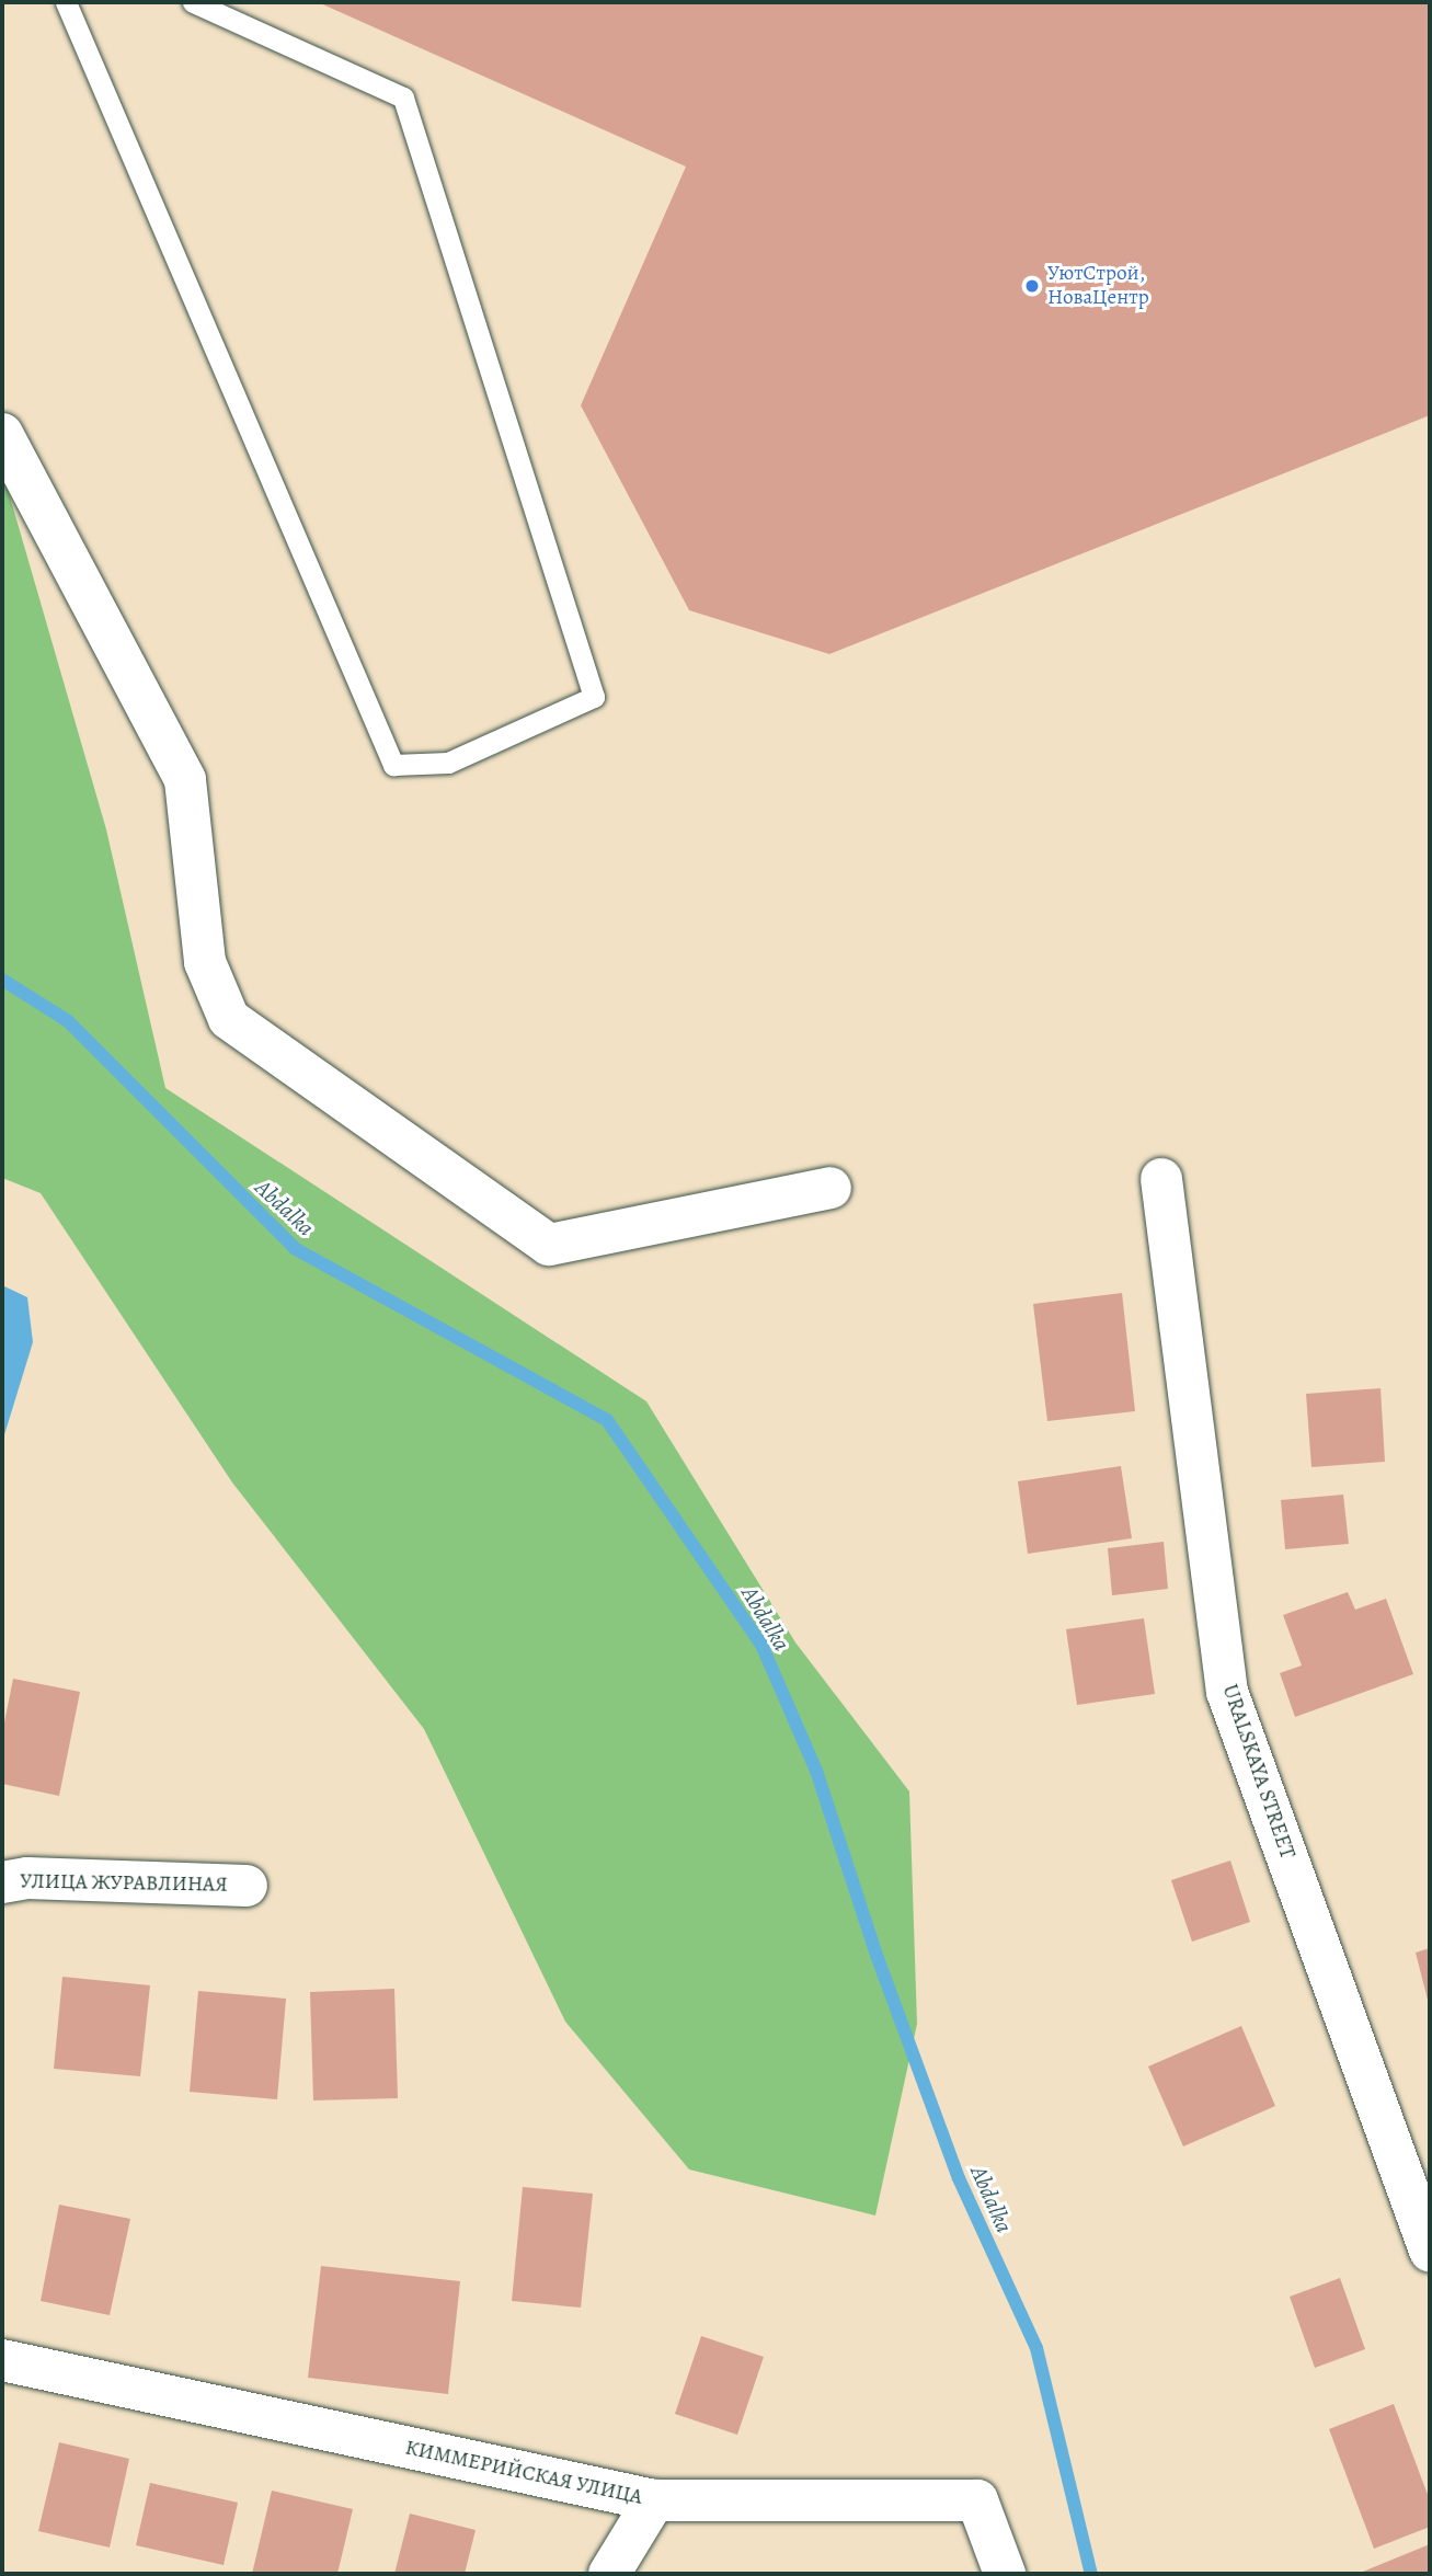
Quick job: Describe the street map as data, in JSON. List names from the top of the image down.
{
  "streets": {
    "street": ["URALSKAYA STREET", "УЛИЦА ЖУРАВЛИНАЯ", "КИММЕРИЙСКАЯ УЛИЦА"]
  },
  "water": ["Abdalka"],
  "places": ["УютСтрой, НоваЦентр"]
}
